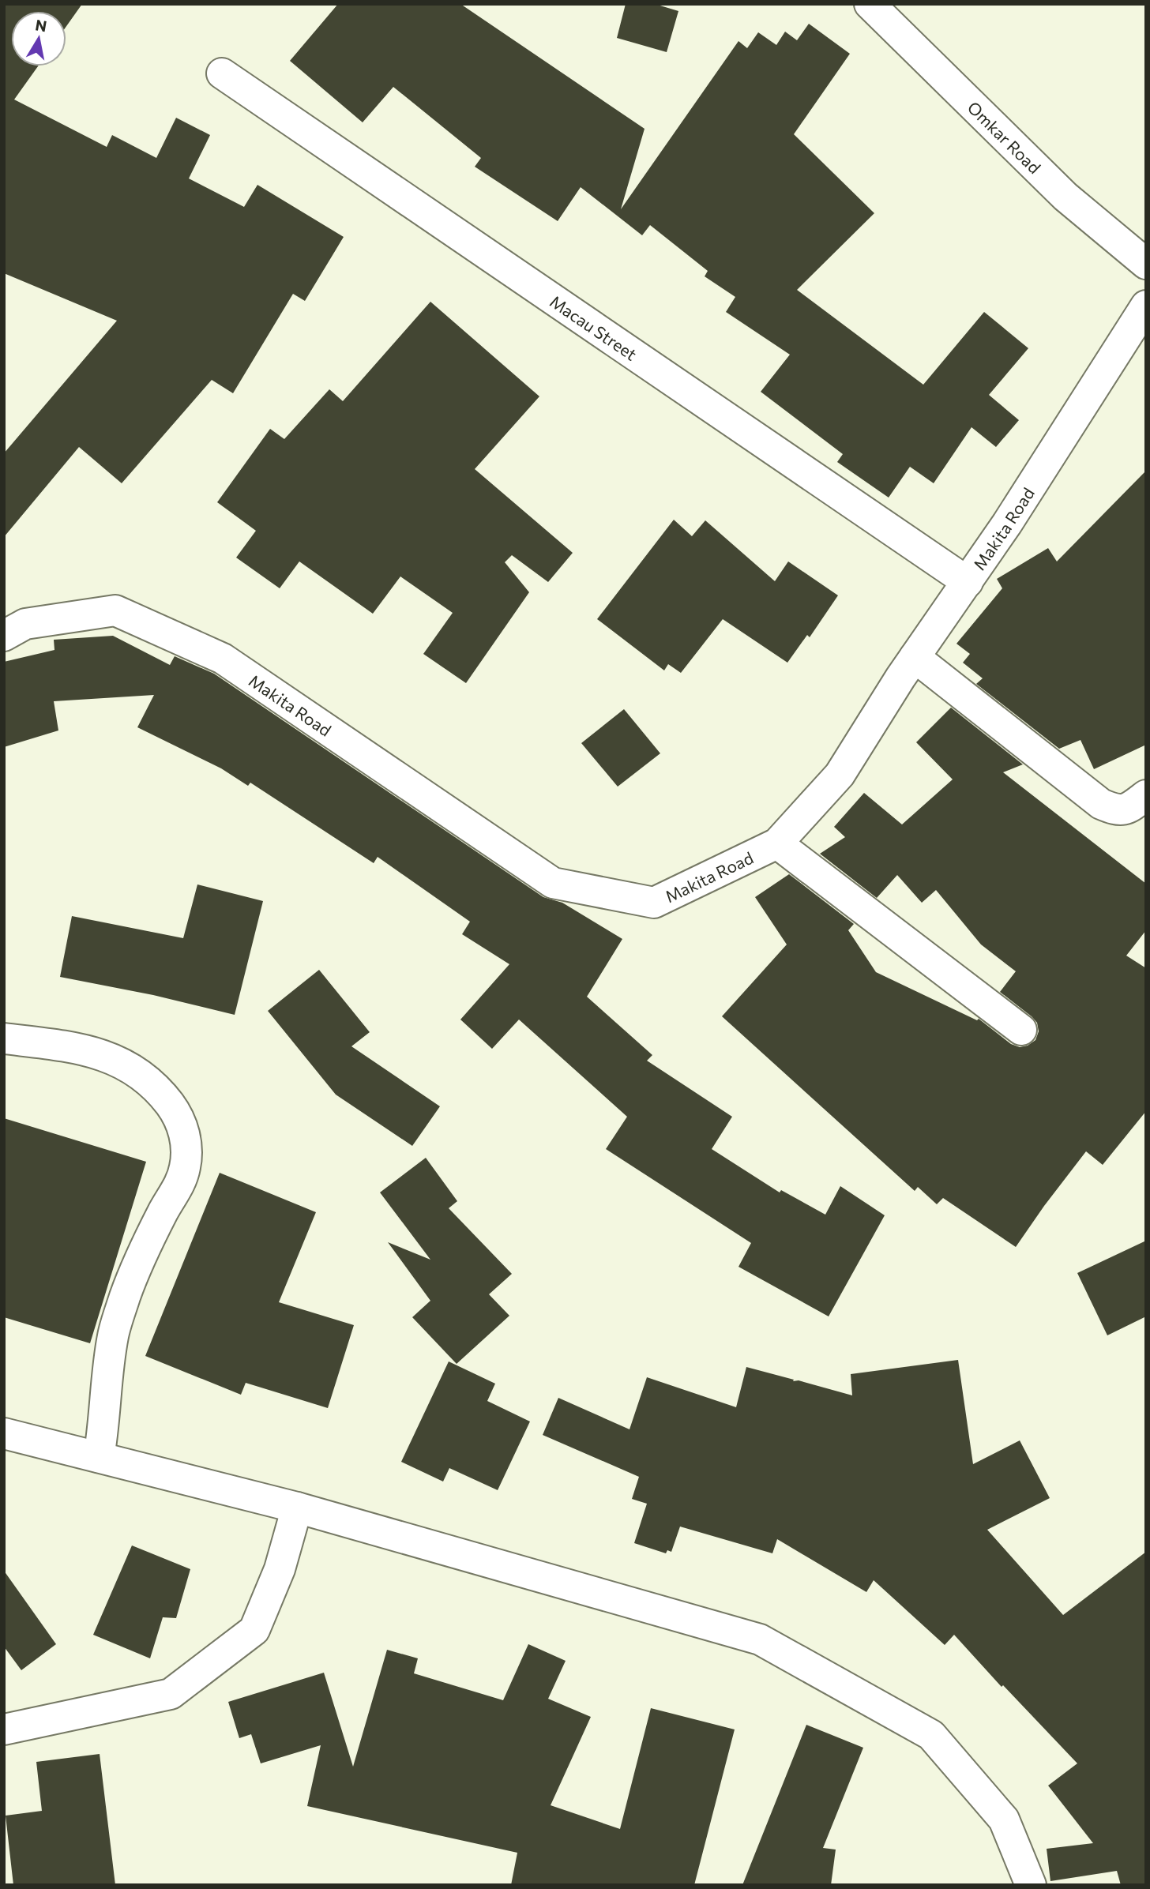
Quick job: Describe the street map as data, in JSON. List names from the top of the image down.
{
  "streets": {
    "street": ["Omkar Road", "Macau Street", "Makita Road"]
  },
  "crossings": [
    ["Macau Street", "Makita Road"]
  ],
  "north": "top"
}
